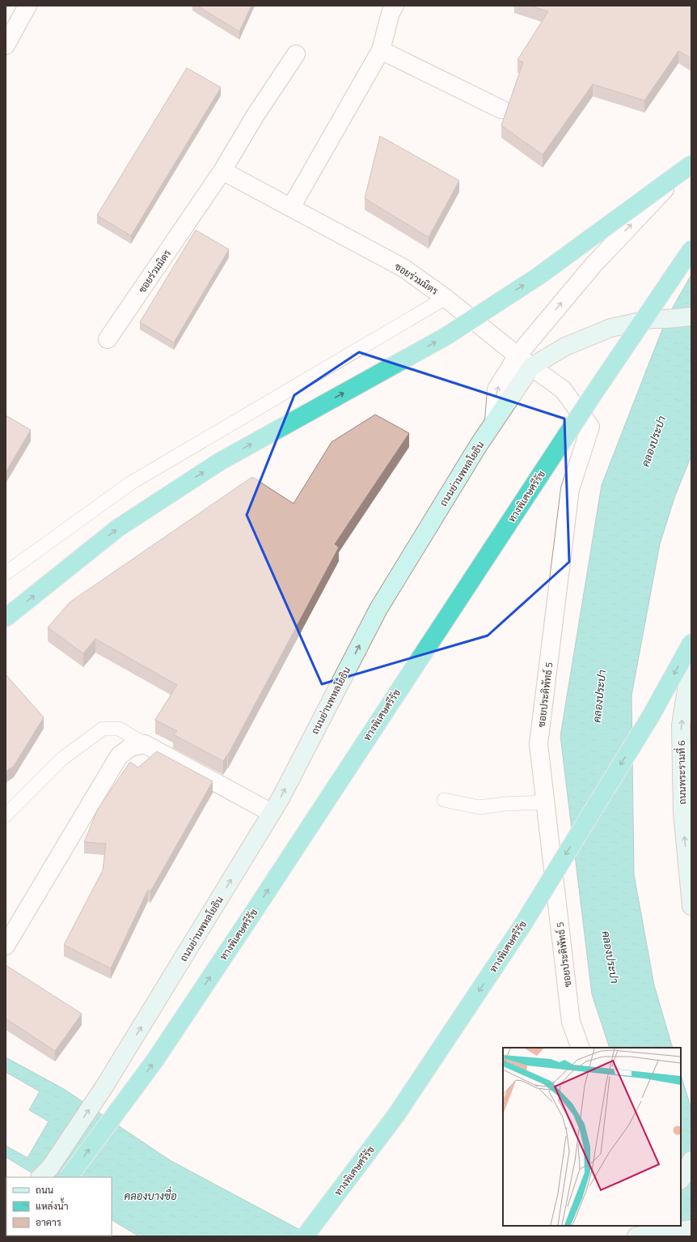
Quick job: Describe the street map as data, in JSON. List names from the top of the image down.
{
  "streets": {
    "highway": ["ทางพิเศษศรีรัช"],
    "street": [
      "ซอยร่วมมิตร",
      "ถนนย่านพหลโยธิน",
      "ซอยประดิพัทธ์ 5",
      "ถนนพระรามที่ 6"
    ]
  },
  "crossings": [
    ["ซอยร่วมมิตร", "ถนนย่านพหลโยธิน"],
    ["ซอยร่วมมิตร", "ซอยประดิพัทธ์ 5"],
    ["ถนนย่านพหลโยธิน", "ซอยประดิพัทธ์ 5"]
  ],
  "one_way": ["ถนนย่านพหลโยธิน", "ถนนพระรามที่ 6"],
  "water": ["คลองประปา", "คลองบางซื่อ"],
  "legend": ["ถนน", "แหล่งน้ำ", "อาคาร"]
}
